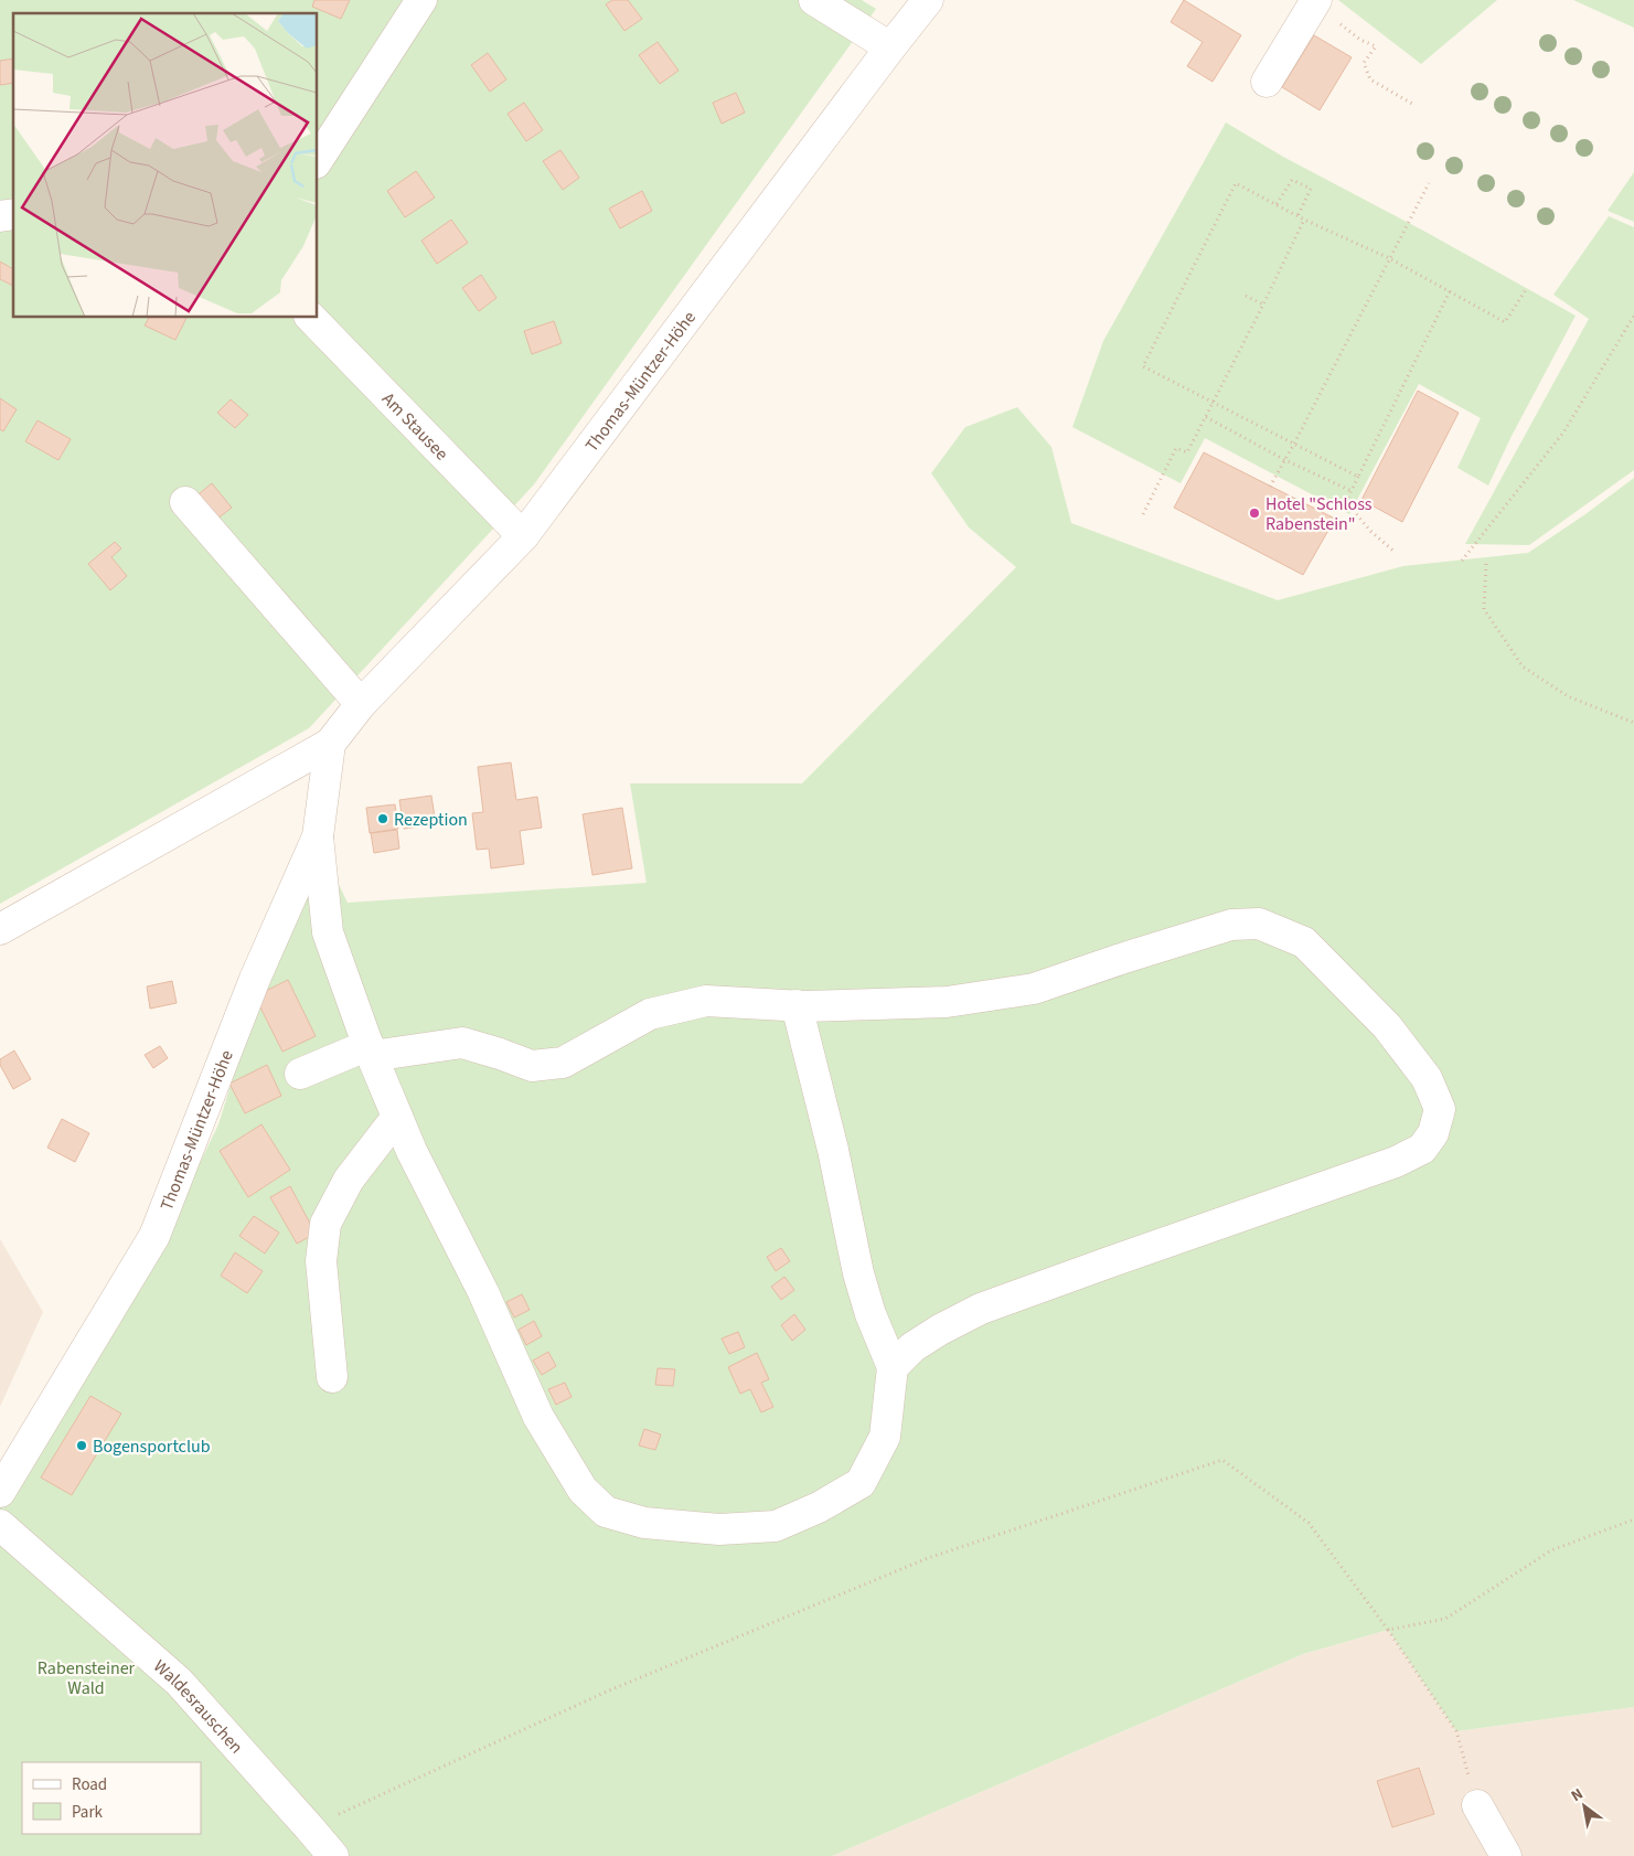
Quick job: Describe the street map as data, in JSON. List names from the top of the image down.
{
  "streets": {
    "street": ["Thomas-Müntzer-Höhe", "Am Stausee", "Waldesrauschen"]
  },
  "crossings": [
    ["Thomas-Müntzer-Höhe", "Am Stausee"]
  ],
  "parks": ["Rabensteiner Wald"],
  "places": ["Hotel \"Schloss Rabenstein\"", "Rezeption", "Bogensportclub"],
  "legend": ["Road", "Park"],
  "north": "top left"
}
